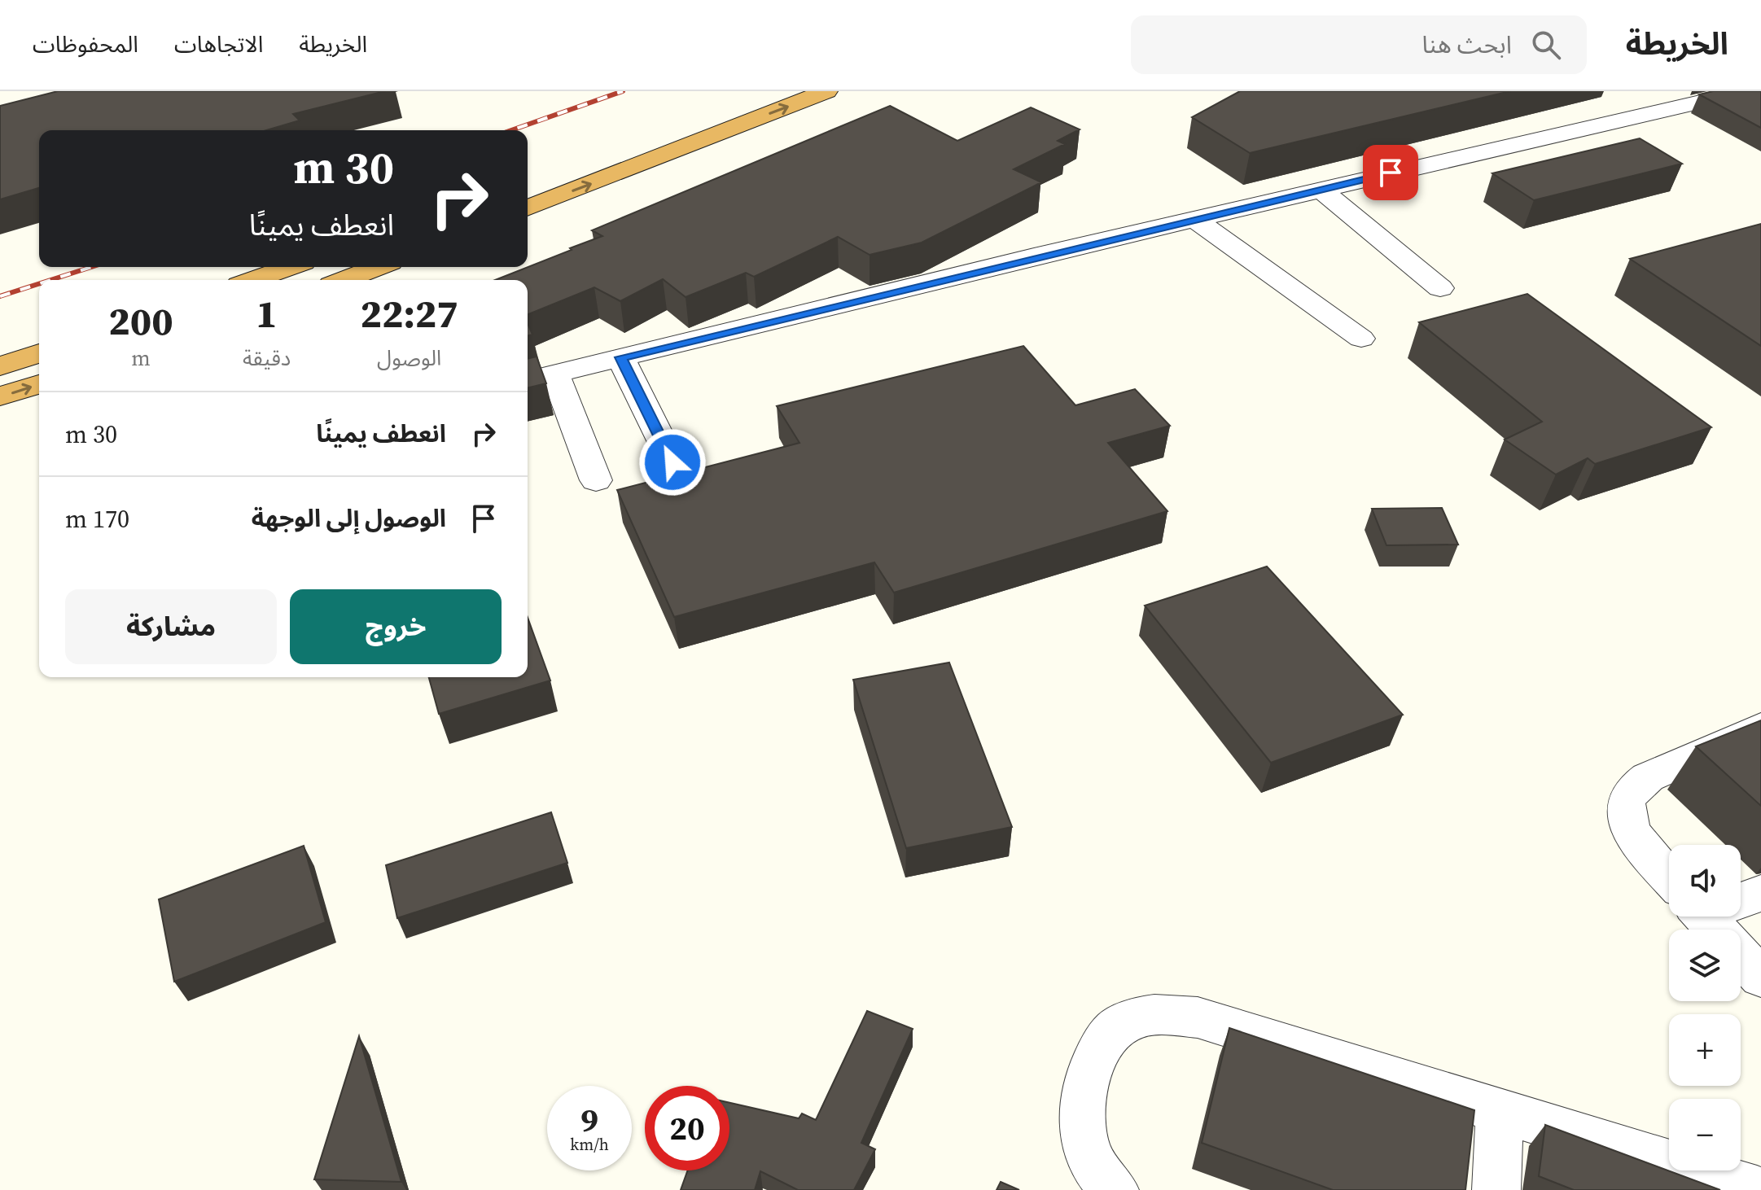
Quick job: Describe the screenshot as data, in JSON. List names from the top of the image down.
{
  "page": {
    "header": "الخريطة",
    "search": "ابحث هنا",
    "nav": ["الخريطة", "الاتجاهات", "المحفوظات"],
    "turn": ["30 m", "انعطف يمينًا"],
    "eta": [
      "22:27",
      "الوصول",
      "1",
      "دقيقة",
      "200",
      "m"
    ],
    "list": [
      {
        "name": "انعطف يمينًا",
        "value": "30 m"
      },
      {
        "name": "الوصول إلى الوجهة",
        "value": "170 m"
      }
    ],
    "buttons": ["خروج", "مشاركة"],
    "map_buttons": ["+", "−"],
    "speed": "9 km/h",
    "limit": "20"
  }
}
